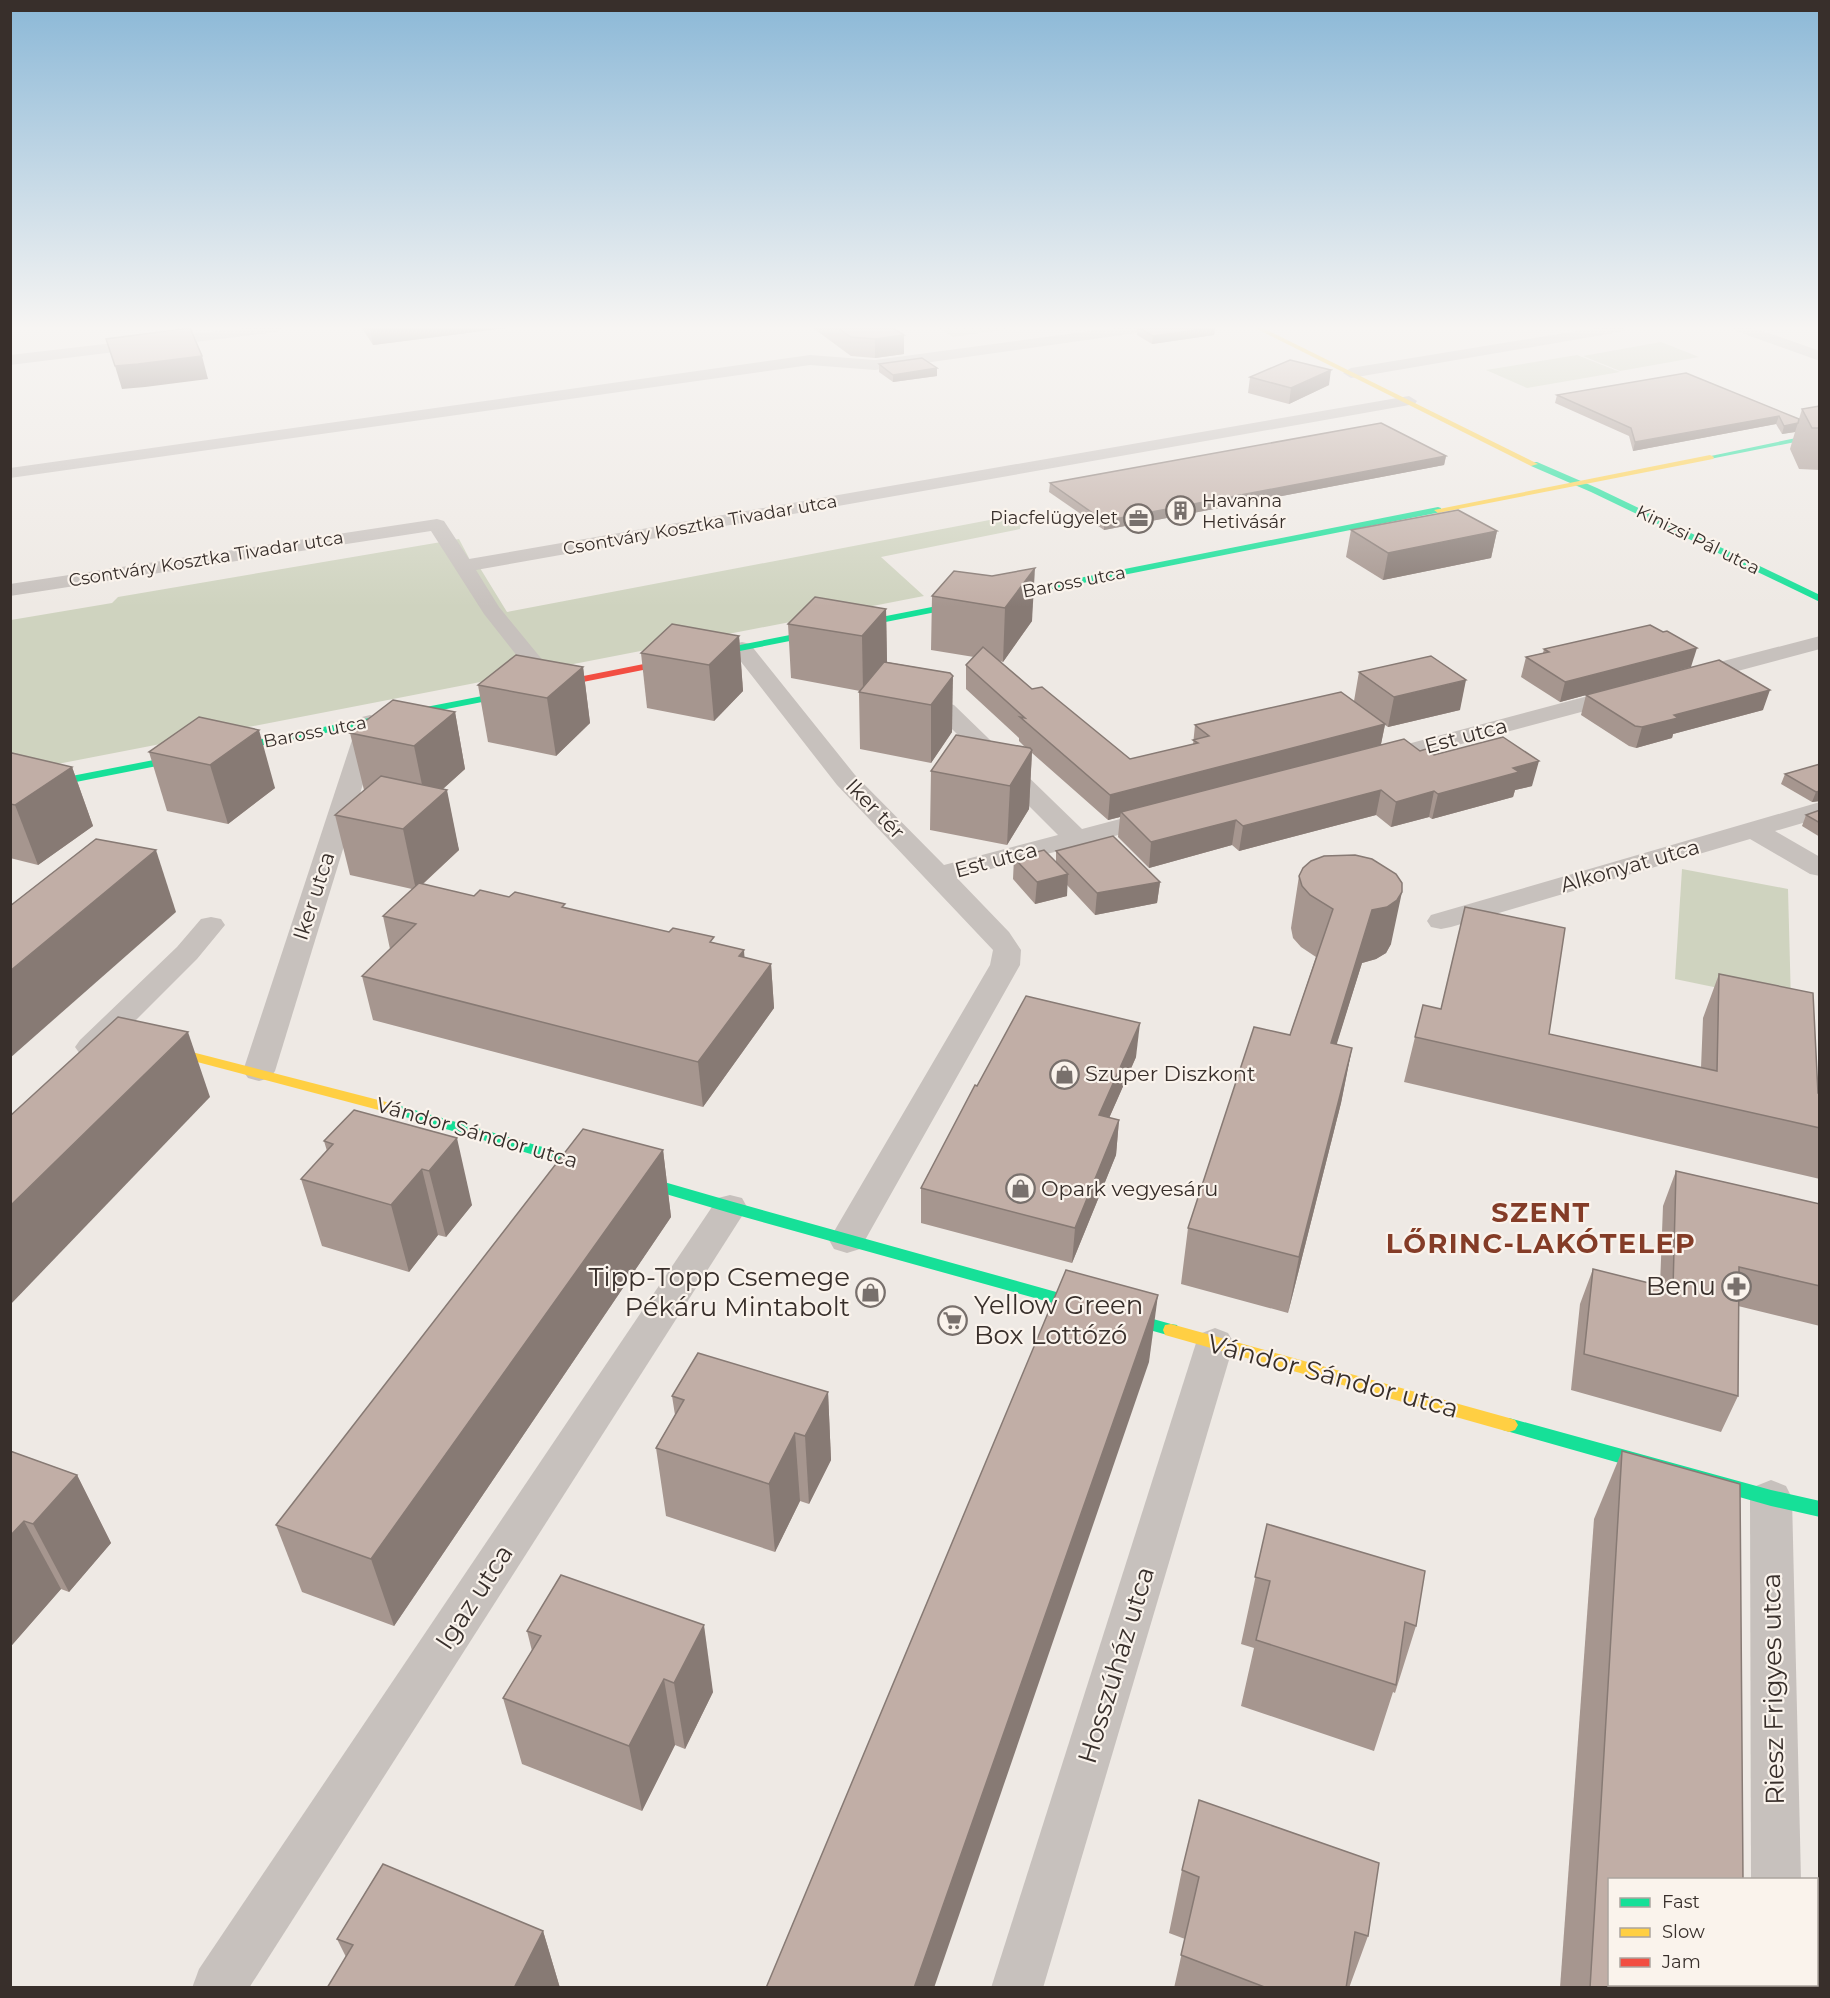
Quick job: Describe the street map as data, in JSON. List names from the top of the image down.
{
  "streets": {
    "street": [
      "Csontváry Kosztka Tivadar utca",
      "Kinizsi Pál utca",
      "Baross utca",
      "Est utca",
      "Iker tér",
      "Alkonyat utca",
      "Iker utca",
      "Vándor Sándor utca",
      "Igaz utca",
      "Hosszúház utca",
      "Riesz Frigyes utca"
    ]
  },
  "crossings": [
    ["Kinizsi Pál utca", "Baross utca"],
    ["Baross utca", "Iker tér"],
    ["Baross utca", "Iker utca"],
    ["Est utca", "Iker tér"],
    ["Iker tér", "Vándor Sándor utca"],
    ["Iker utca", "Vándor Sándor utca"],
    ["Vándor Sándor utca", "Igaz utca"],
    ["Vándor Sándor utca", "Hosszúház utca"],
    ["Vándor Sándor utca", "Riesz Frigyes utca"]
  ],
  "districts": ["SZENT LŐRINC-LAKÓTELEP"],
  "places": {
    "building": ["Havanna Hetivásár"],
    "office": ["Piacfelügyelet"],
    "shop": ["Szuper Diszkont", "Opark vegyesáru", "Tipp-Topp Csemege Pékáru Mintabolt"],
    "pharmacy": ["Benu"],
    "supermarket": ["Yellow Green Box Lottózó"]
  },
  "legend": ["Fast", "Slow", "Jam"]
}
